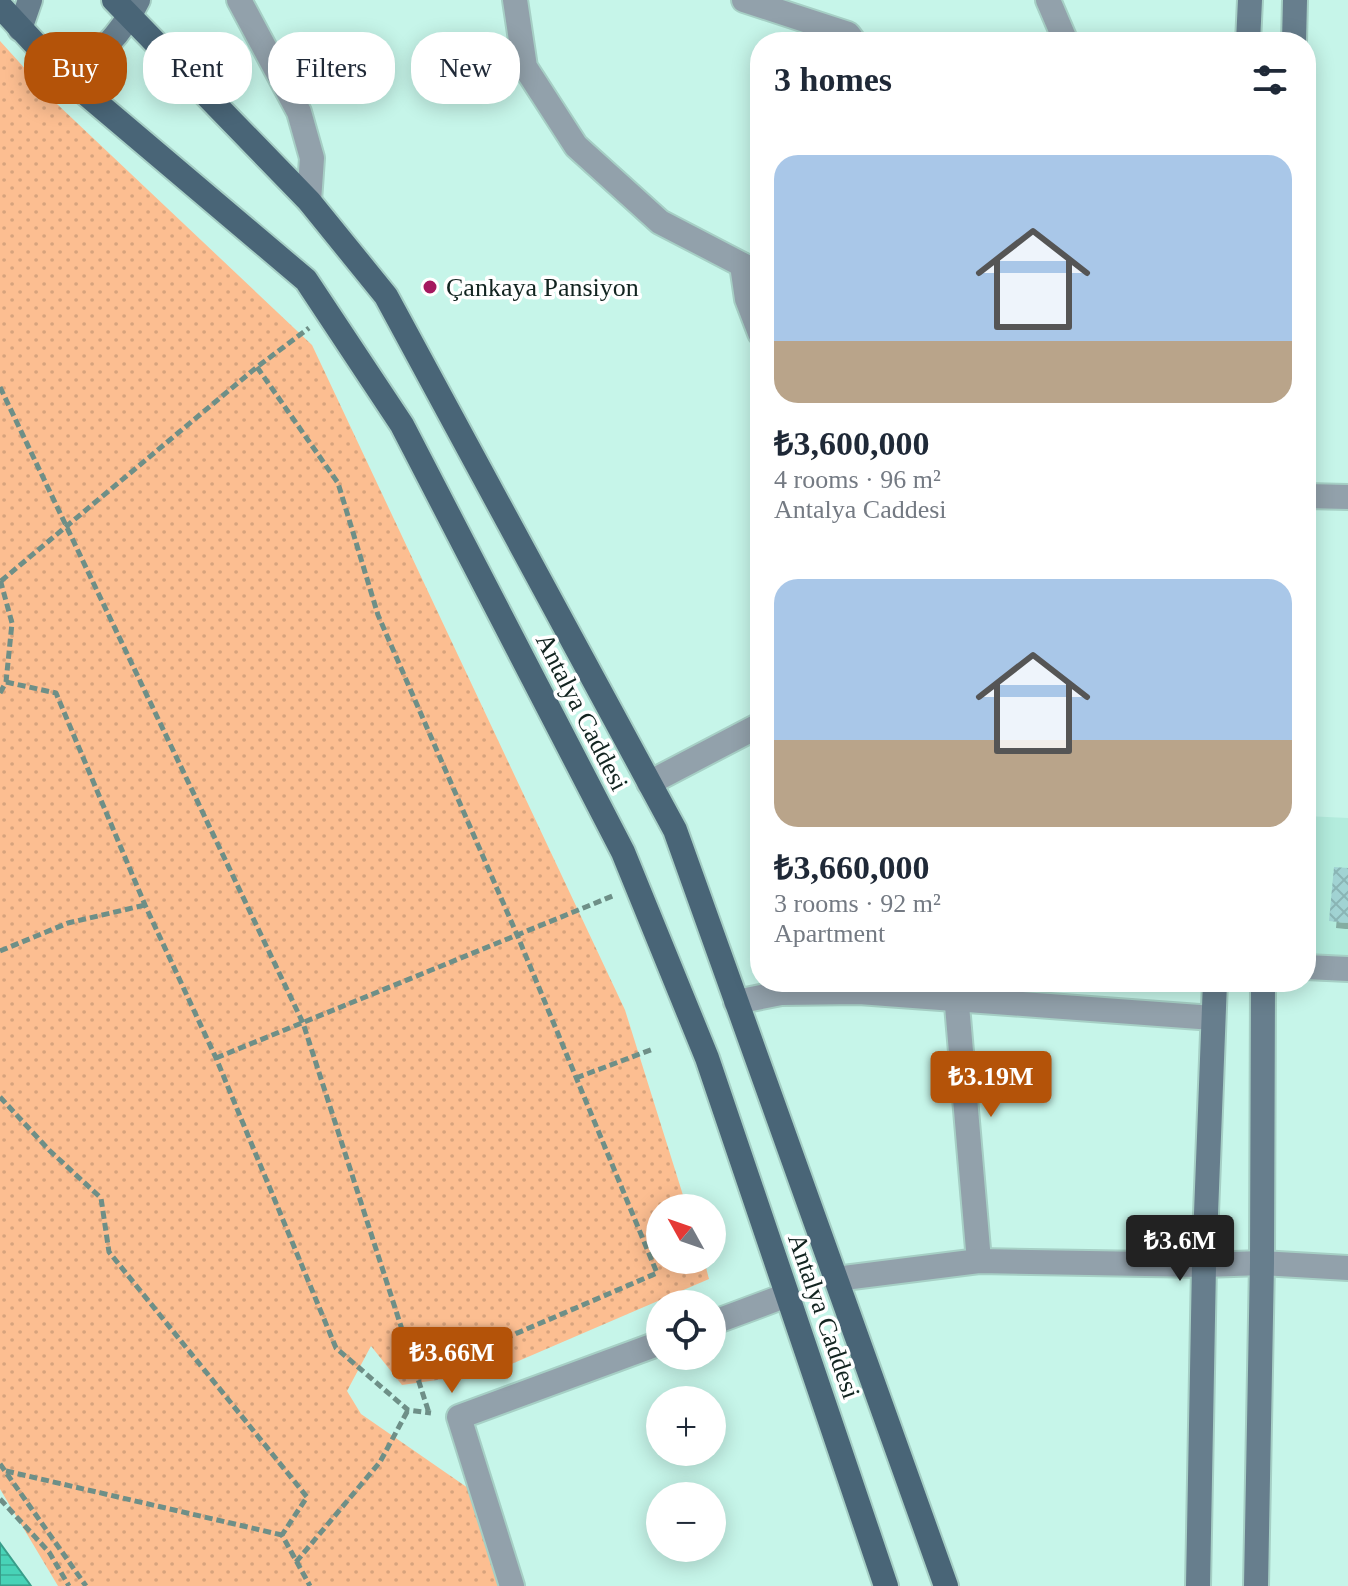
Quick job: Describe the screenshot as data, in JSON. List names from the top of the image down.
{
  "streets": {
    "main road": ["Antalya Caddesi"]
  },
  "places": ["Çankaya Pansiyon"],
  "north": "top left",
  "page": {
    "chip": [
      "Buy",
      "Rent",
      "Filters",
      "New"
    ],
    "heading": "3 homes",
    "list": [
      {
        "name": "₺3,600,000",
        "note": "4 rooms · 96 m² · Antalya Caddesi"
      },
      {
        "name": "₺3,660,000",
        "note": "3 rooms · 92 m² · Apartment"
      }
    ],
    "price": ["₺3.19M", "₺3.6M", "₺3.66M"],
    "map_buttons": ["+", "−"]
  }
}
